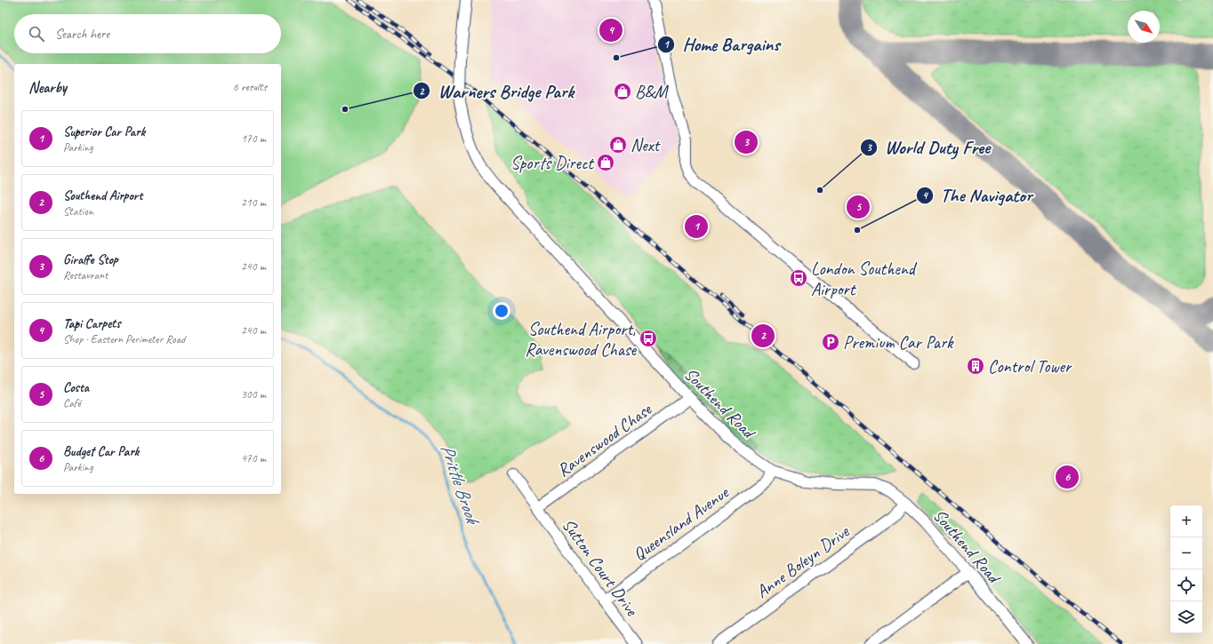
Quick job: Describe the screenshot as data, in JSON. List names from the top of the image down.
{
  "streets": {
    "street": [
      "Southend Road",
      "Ravenswood Chase",
      "Queensland Avenue",
      "Anne Boleyn Drive",
      "Sutton Court Drive"
    ]
  },
  "crossings": [
    ["Southend Road", "Ravenswood Chase"],
    ["Southend Road", "Queensland Avenue"],
    ["Southend Road", "Anne Boleyn Drive"],
    ["Ravenswood Chase", "Sutton Court Drive"],
    ["Queensland Avenue", "Sutton Court Drive"]
  ],
  "water": ["Prittle Brook"],
  "places": {
    "other": [
      "Home Bargains",
      "Warners Bridge Park",
      "World Duty Free",
      "The Navigator"
    ],
    "shop": ["B&M", "Next", "Sports Direct"],
    "bus stop": ["London Southend Airport", "Southend Airport, Ravenswood Chase"],
    "parking": ["Premium Car Park"],
    "building": ["Control Tower"]
  },
  "north": "bottom right",
  "page": {
    "search": "Search here",
    "pins": [
      "4",
      "3",
      "5",
      "1",
      "2",
      "6"
    ],
    "heading": ["Nearby", "6 results"],
    "list": [
      {
        "mark": "1",
        "name": "Superior Car Park",
        "note": "Parking",
        "value": "170 m"
      },
      {
        "mark": "2",
        "name": "Southend Airport",
        "note": "Station",
        "value": "210 m"
      },
      {
        "mark": "3",
        "name": "Giraffe Stop",
        "note": "Restaurant",
        "value": "240 m"
      },
      {
        "mark": "4",
        "name": "Tapi Carpets",
        "note": "Shop · Eastern Perimeter Road",
        "value": "240 m"
      },
      {
        "mark": "5",
        "name": "Costa",
        "note": "Café",
        "value": "300 m"
      },
      {
        "mark": "6",
        "name": "Budget Car Park",
        "note": "Parking",
        "value": "470 m"
      }
    ],
    "map_buttons": ["+", "−"]
  }
}
